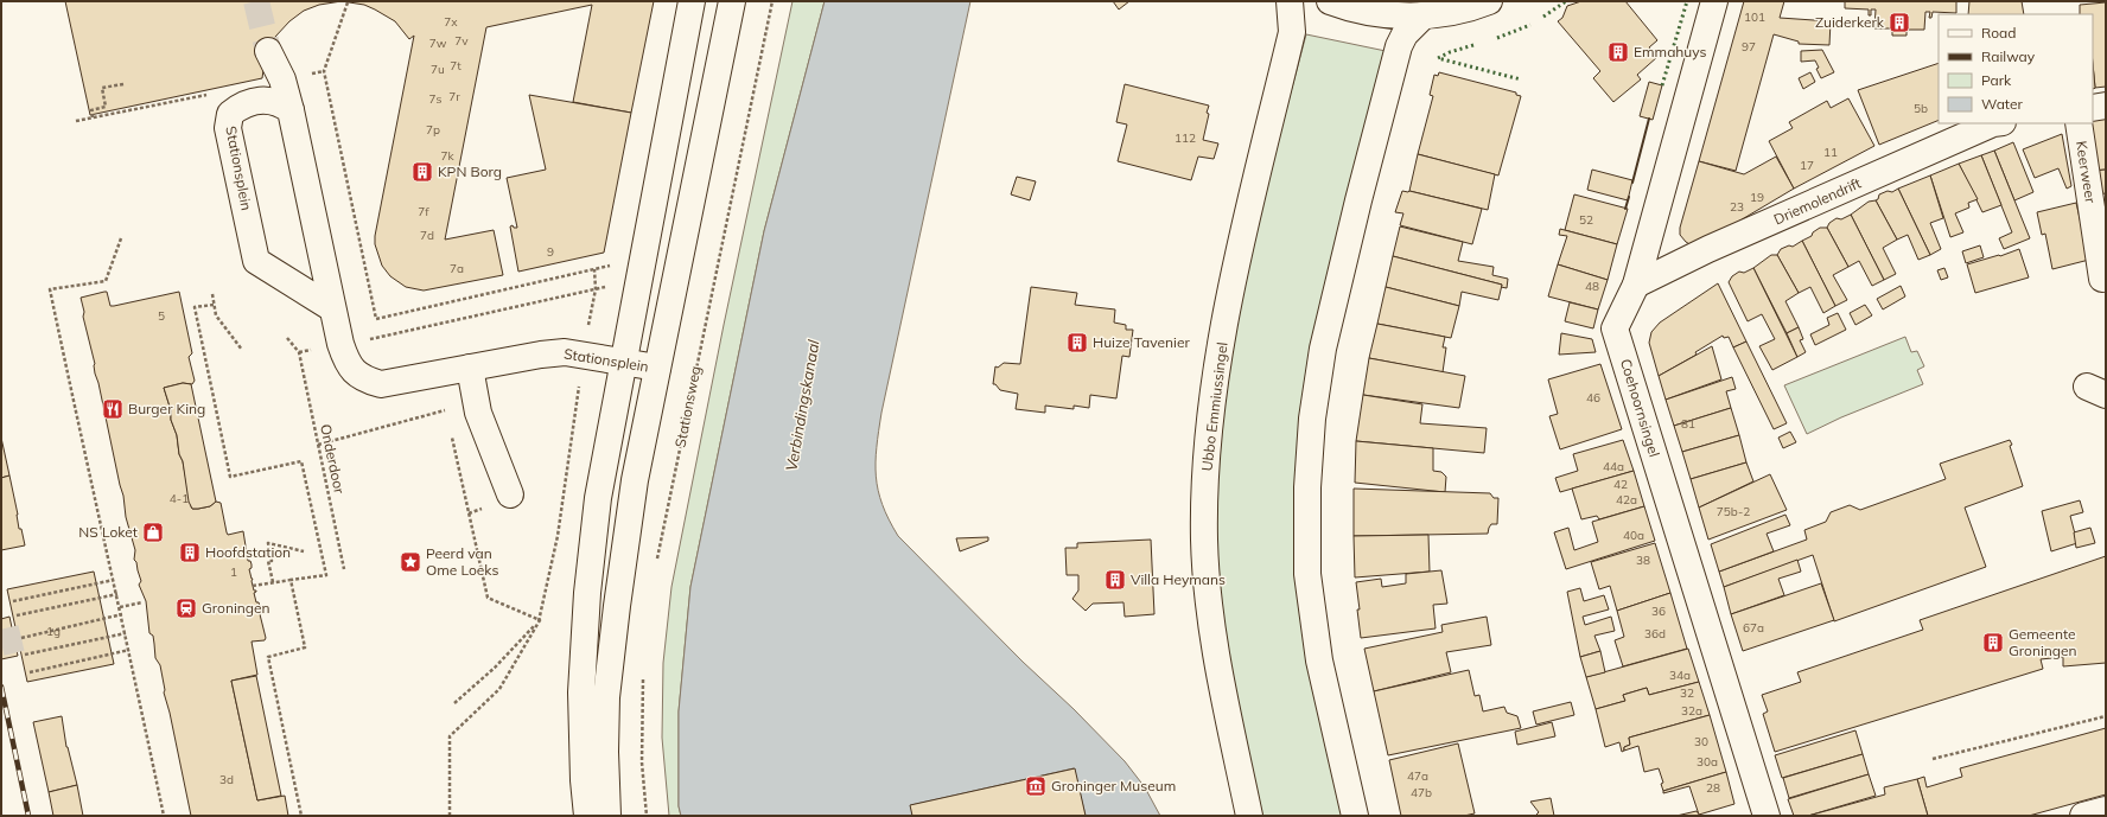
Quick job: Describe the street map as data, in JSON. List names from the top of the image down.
{
  "streets": {
    "street": [
      "Stationsplein",
      "Keerweer",
      "Driemolendrift",
      "Ubbo Emmiussingel",
      "Coehoornsingel"
    ],
    "path": ["Stationsweg", "Onderdoor"]
  },
  "crossings": [
    ["Driemolendrift", "Coehoornsingel"]
  ],
  "water": ["Verbindingskanaal"],
  "places": {
    "building": [
      "Zuiderkerk",
      "Emmahuys",
      "KPN Borg",
      "Huize Tavenier",
      "Hoofdstation",
      "Villa Heymans",
      "Gemeente Groningen"
    ],
    "restaurant": ["Burger King"],
    "shop": ["NS Loket"],
    "place": ["Peerd van Ome Loeks"],
    "station": ["Groningen"],
    "museum": ["Groninger Museum"]
  },
  "house_numbers": [
    "101",
    "7x",
    "7v",
    "7w",
    "97",
    "7t",
    "7u",
    "7r",
    "7s",
    "5b",
    "7p",
    "112",
    "11",
    "7k",
    "17",
    "19",
    "23",
    "7f",
    "52",
    "7d",
    "9",
    "7a",
    "48",
    "5",
    "46",
    "81",
    "44a",
    "42",
    "4-1",
    "42a",
    "75b-2",
    "40a",
    "38",
    "1",
    "36",
    "67a",
    "1g",
    "36d",
    "34a",
    "32",
    "32a",
    "30",
    "30a",
    "47a",
    "3d",
    "28",
    "47b"
  ],
  "legend": [
    "Road",
    "Railway",
    "Park",
    "Water"
  ]
}
